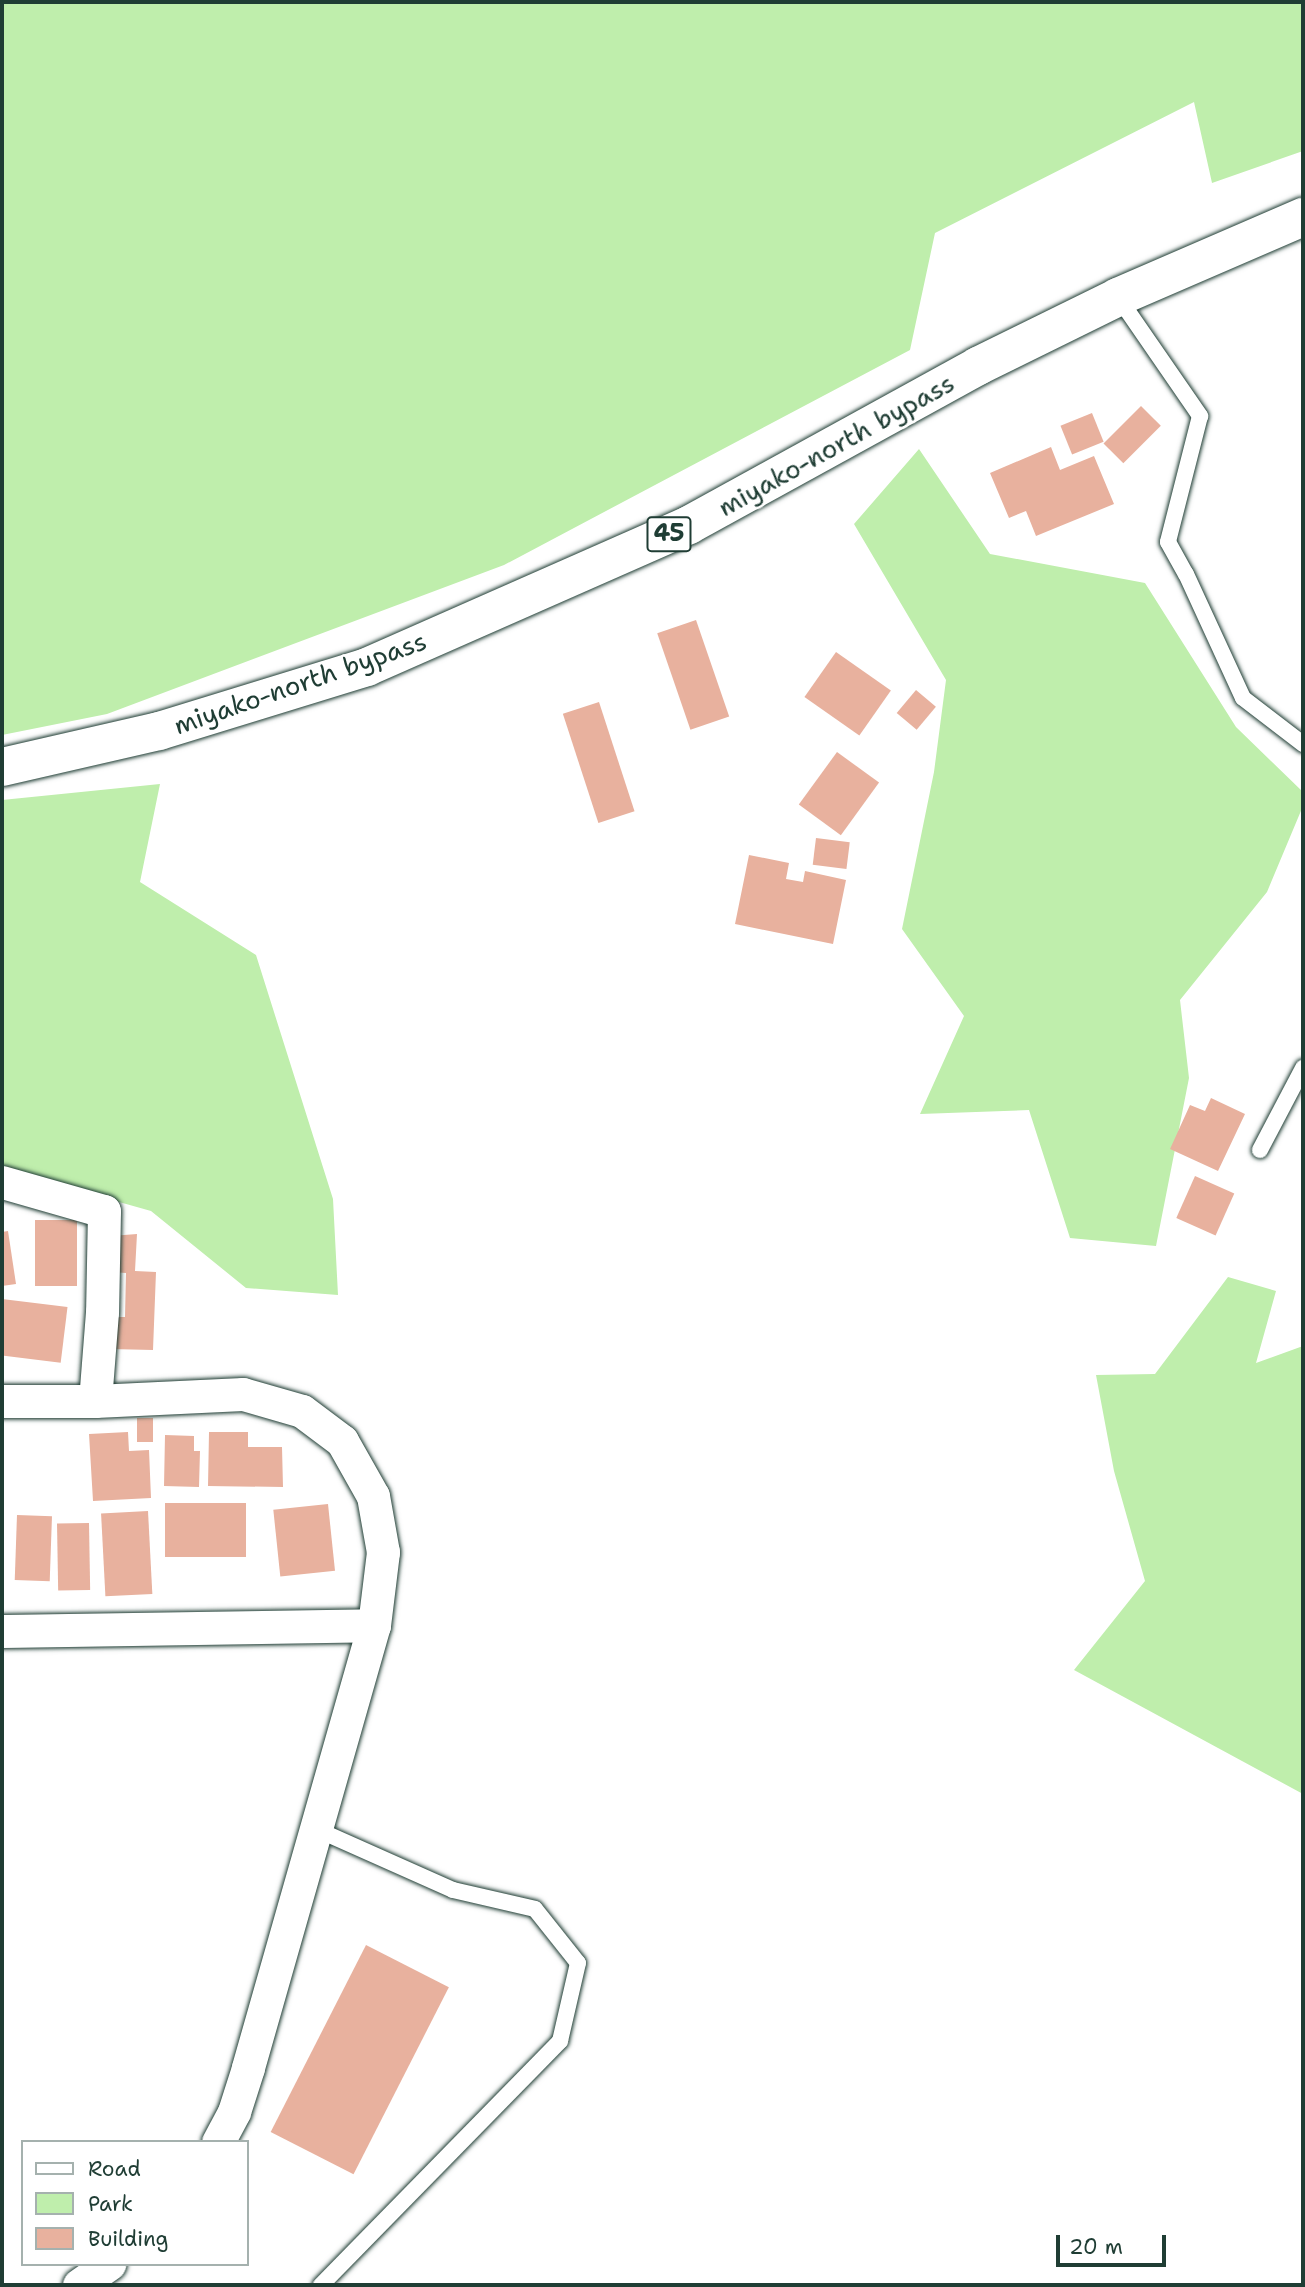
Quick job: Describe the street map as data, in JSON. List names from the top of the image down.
{
  "streets": {
    "highway": ["miyako-north bypass", "45"]
  },
  "legend": ["Road", "Park", "Building"],
  "scale_bar": "20 m"
}
